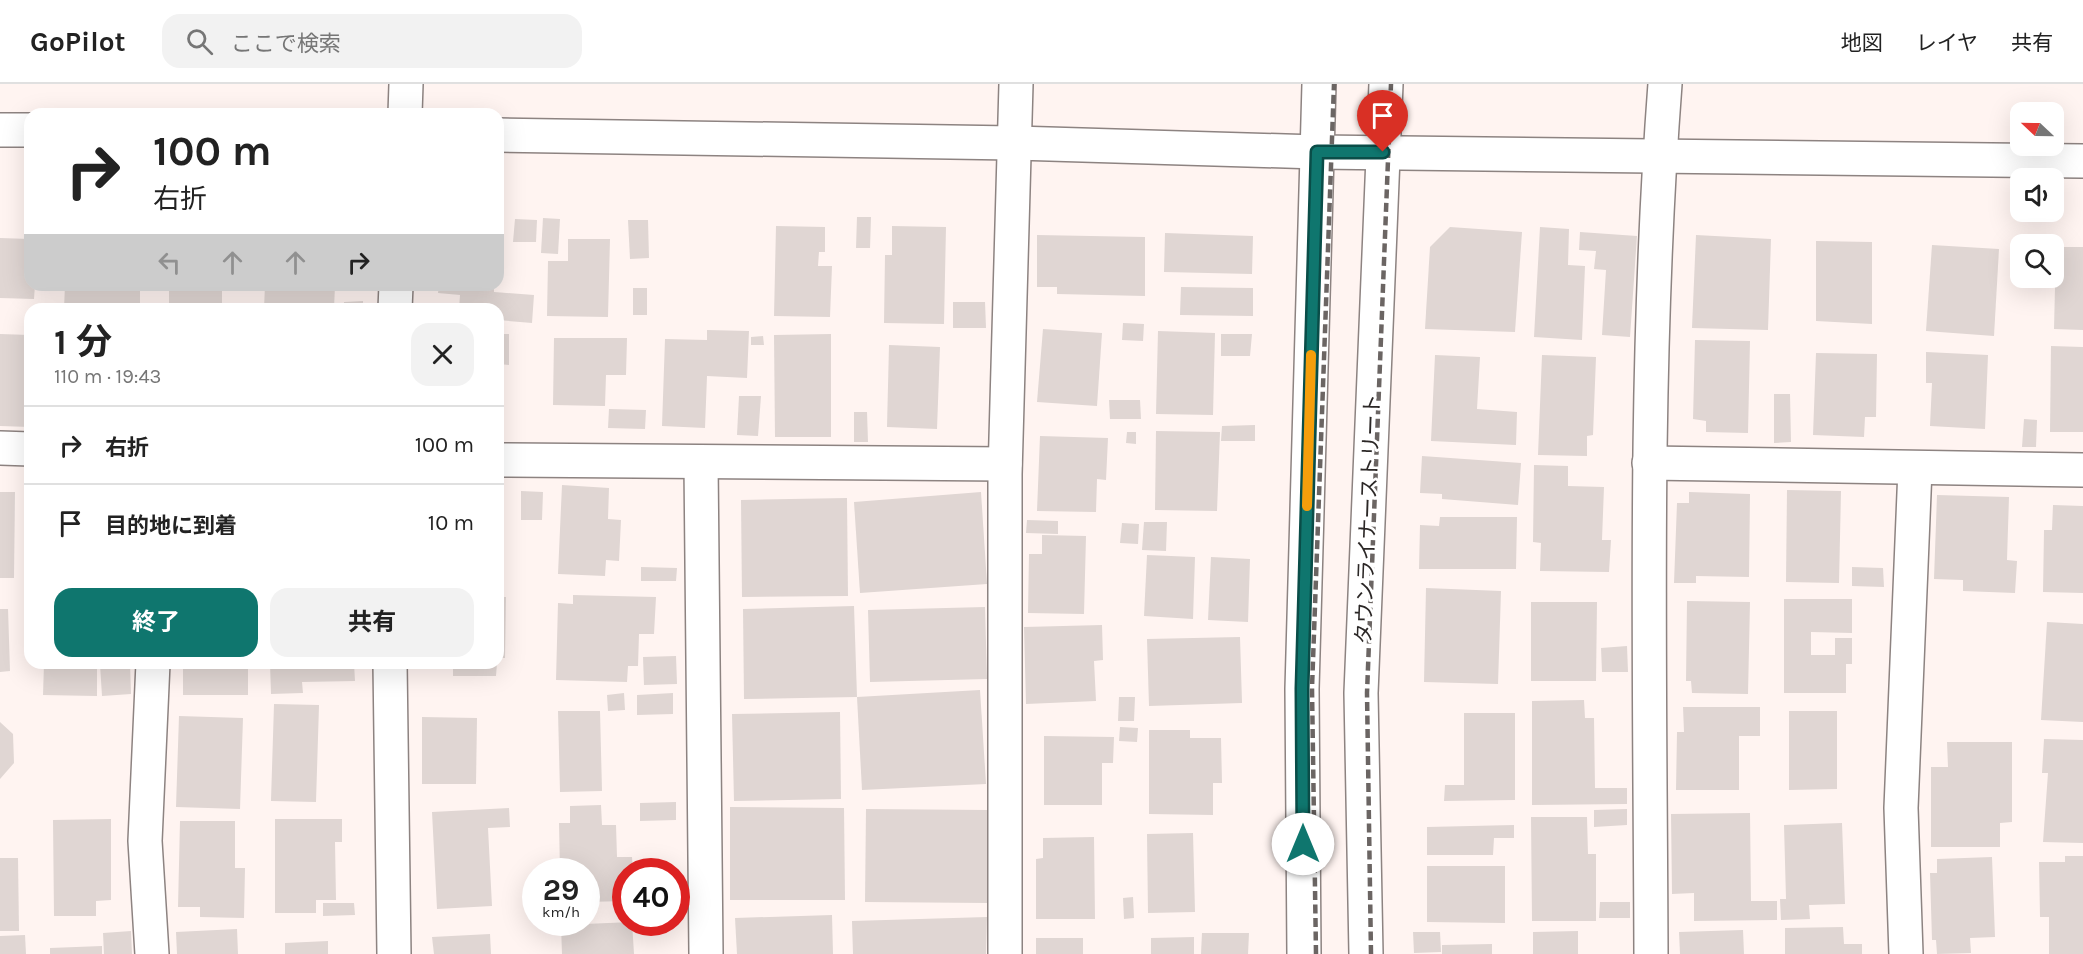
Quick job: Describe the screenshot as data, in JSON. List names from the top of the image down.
{
  "streets": {
    "street": ["タウンライナーストリート"]
  },
  "north": "left",
  "page": {
    "header": "GoPilot",
    "search": "ここで検索",
    "nav": ["地図", "レイヤ", "共有"],
    "turn": ["100 m", "右折"],
    "heading": ["1 分", "110 m · 19:43"],
    "list": [
      {
        "name": "右折",
        "value": "100 m"
      },
      {
        "name": "目的地に到着",
        "value": "10 m"
      }
    ],
    "buttons": ["終了", "共有"],
    "speed": "29 km/h",
    "limit": "40"
  }
}
